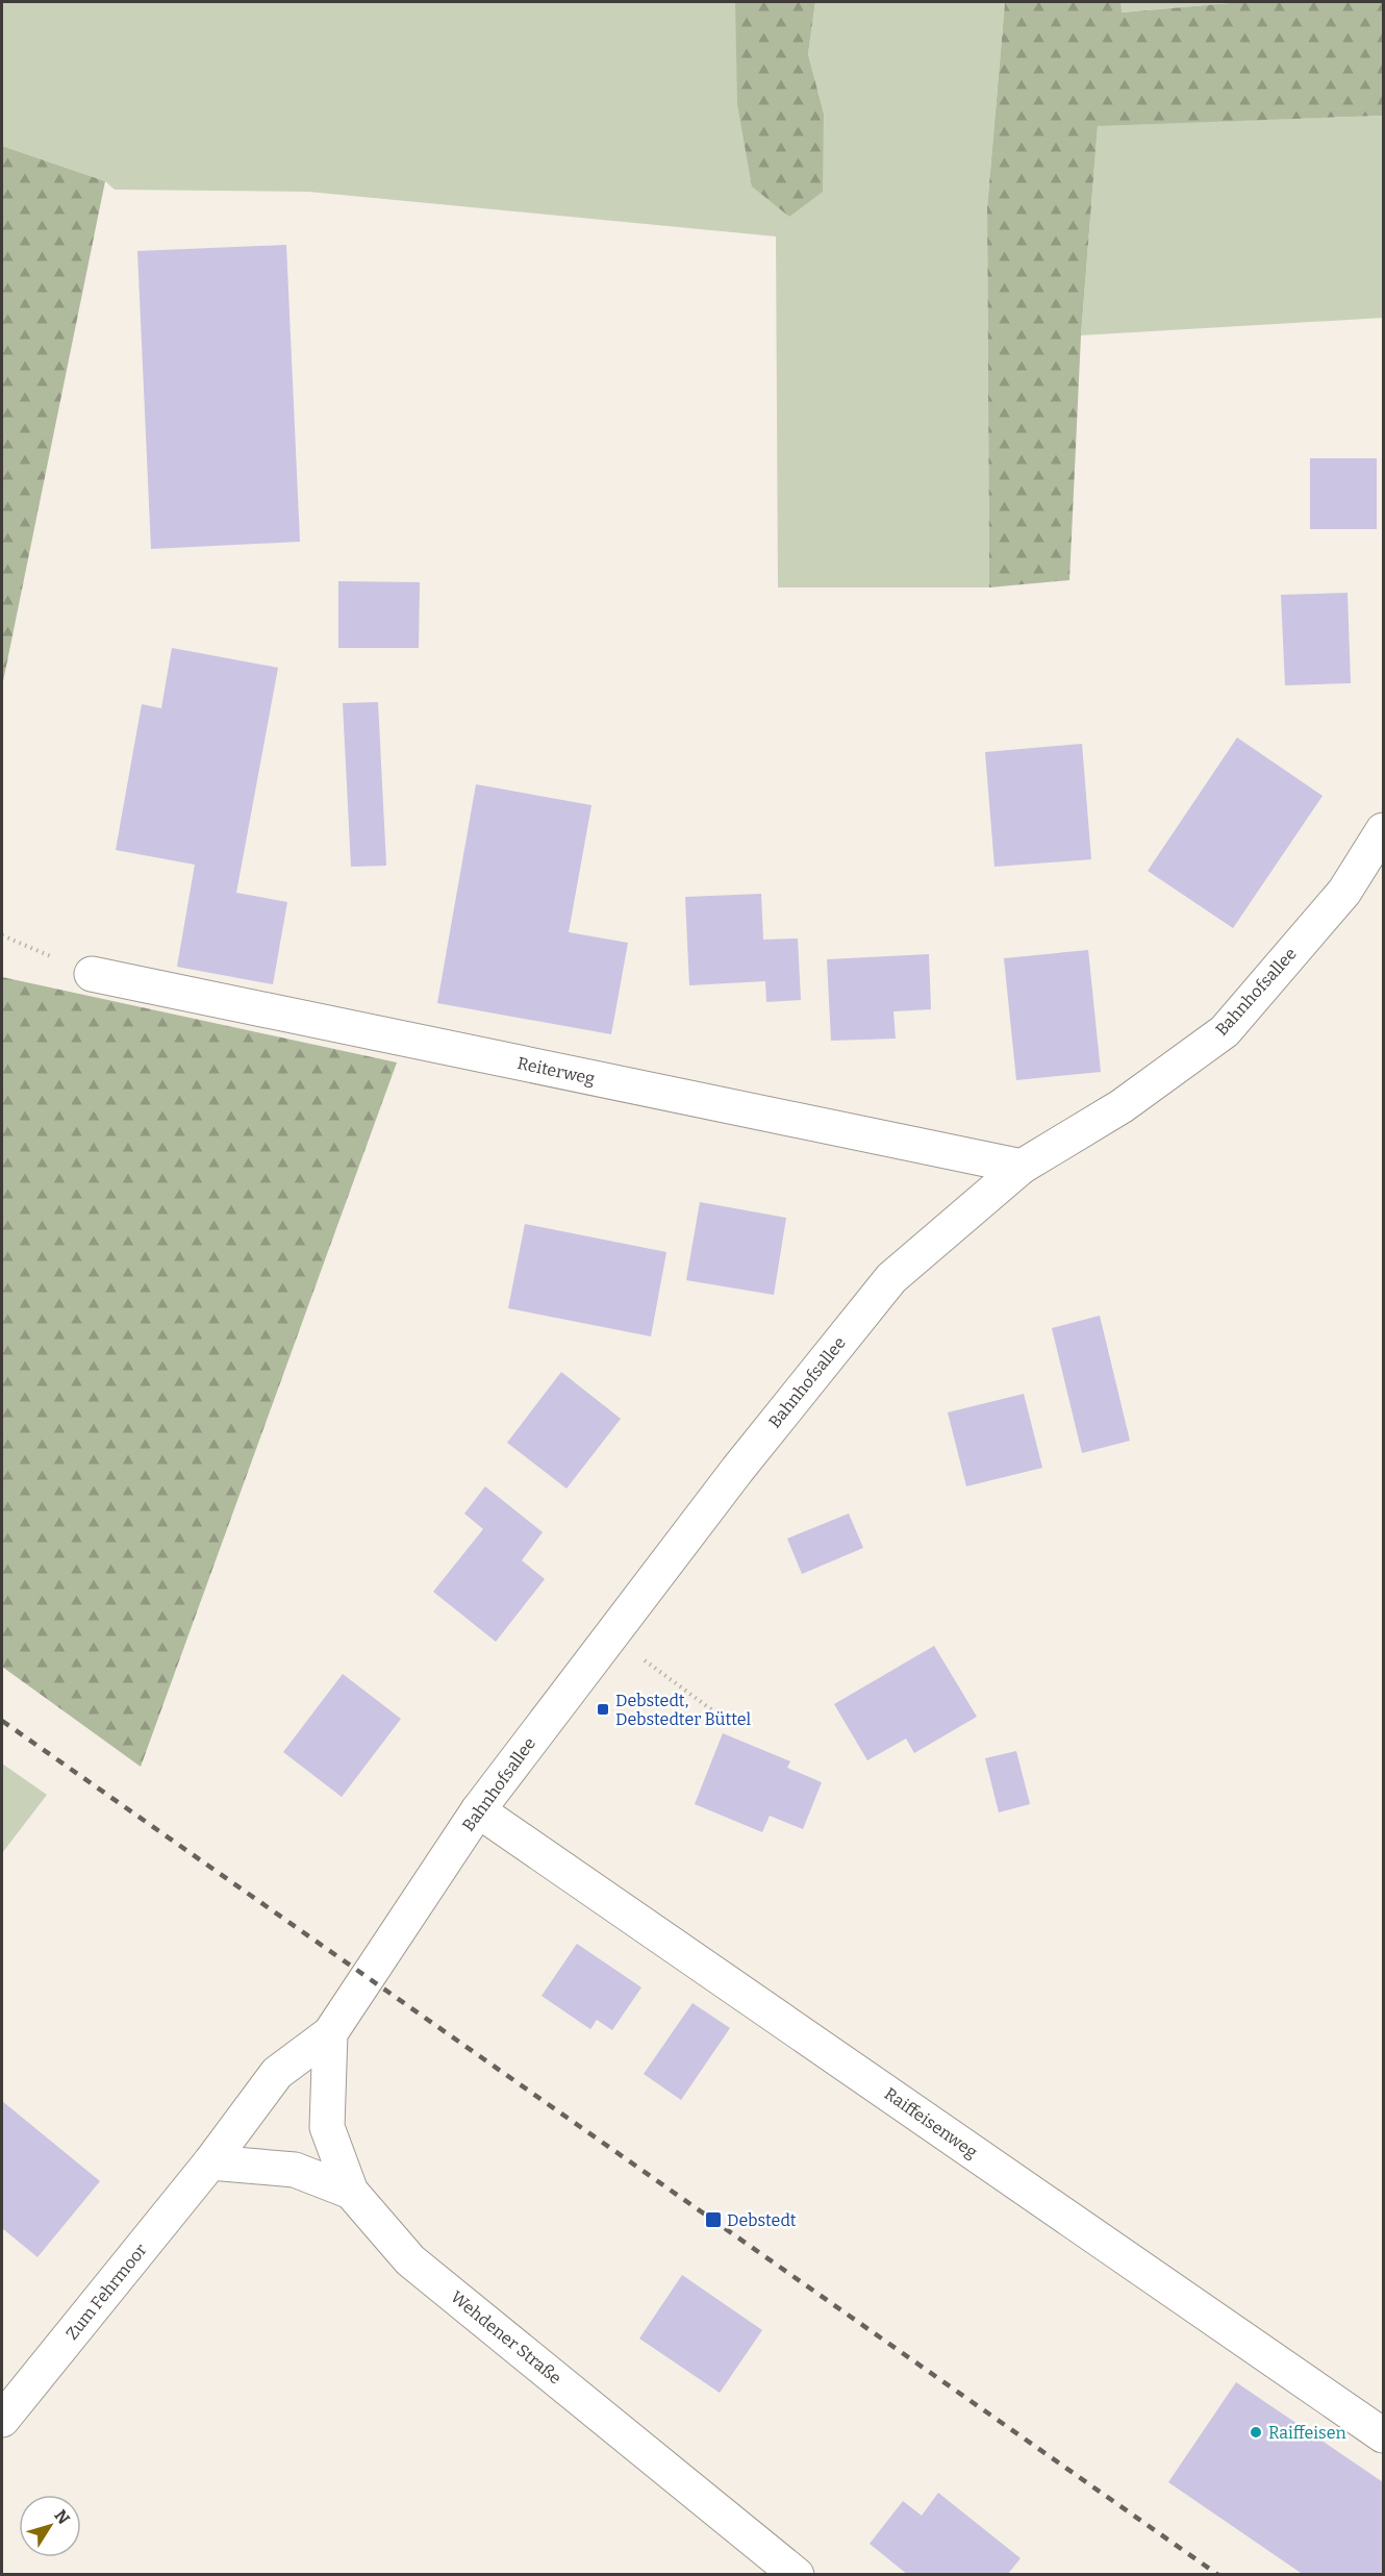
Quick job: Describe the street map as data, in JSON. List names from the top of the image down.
{
  "streets": {
    "street": [
      "Bahnhofsallee",
      "Reiterweg",
      "Raiffeisenweg",
      "Zum Fehrmoor",
      "Wehdener Straße"
    ]
  },
  "crossings": [
    ["Bahnhofsallee", "Reiterweg"],
    ["Bahnhofsallee", "Raiffeisenweg"],
    ["Bahnhofsallee", "Zum Fehrmoor"],
    ["Bahnhofsallee", "Wehdener Straße"],
    ["Zum Fehrmoor", "Wehdener Straße"]
  ],
  "places": {
    "transit": ["Debstedt, Debstedter Büttel", "Debstedt"],
    "other": ["Raiffeisen"]
  },
  "north": "top right"
}
